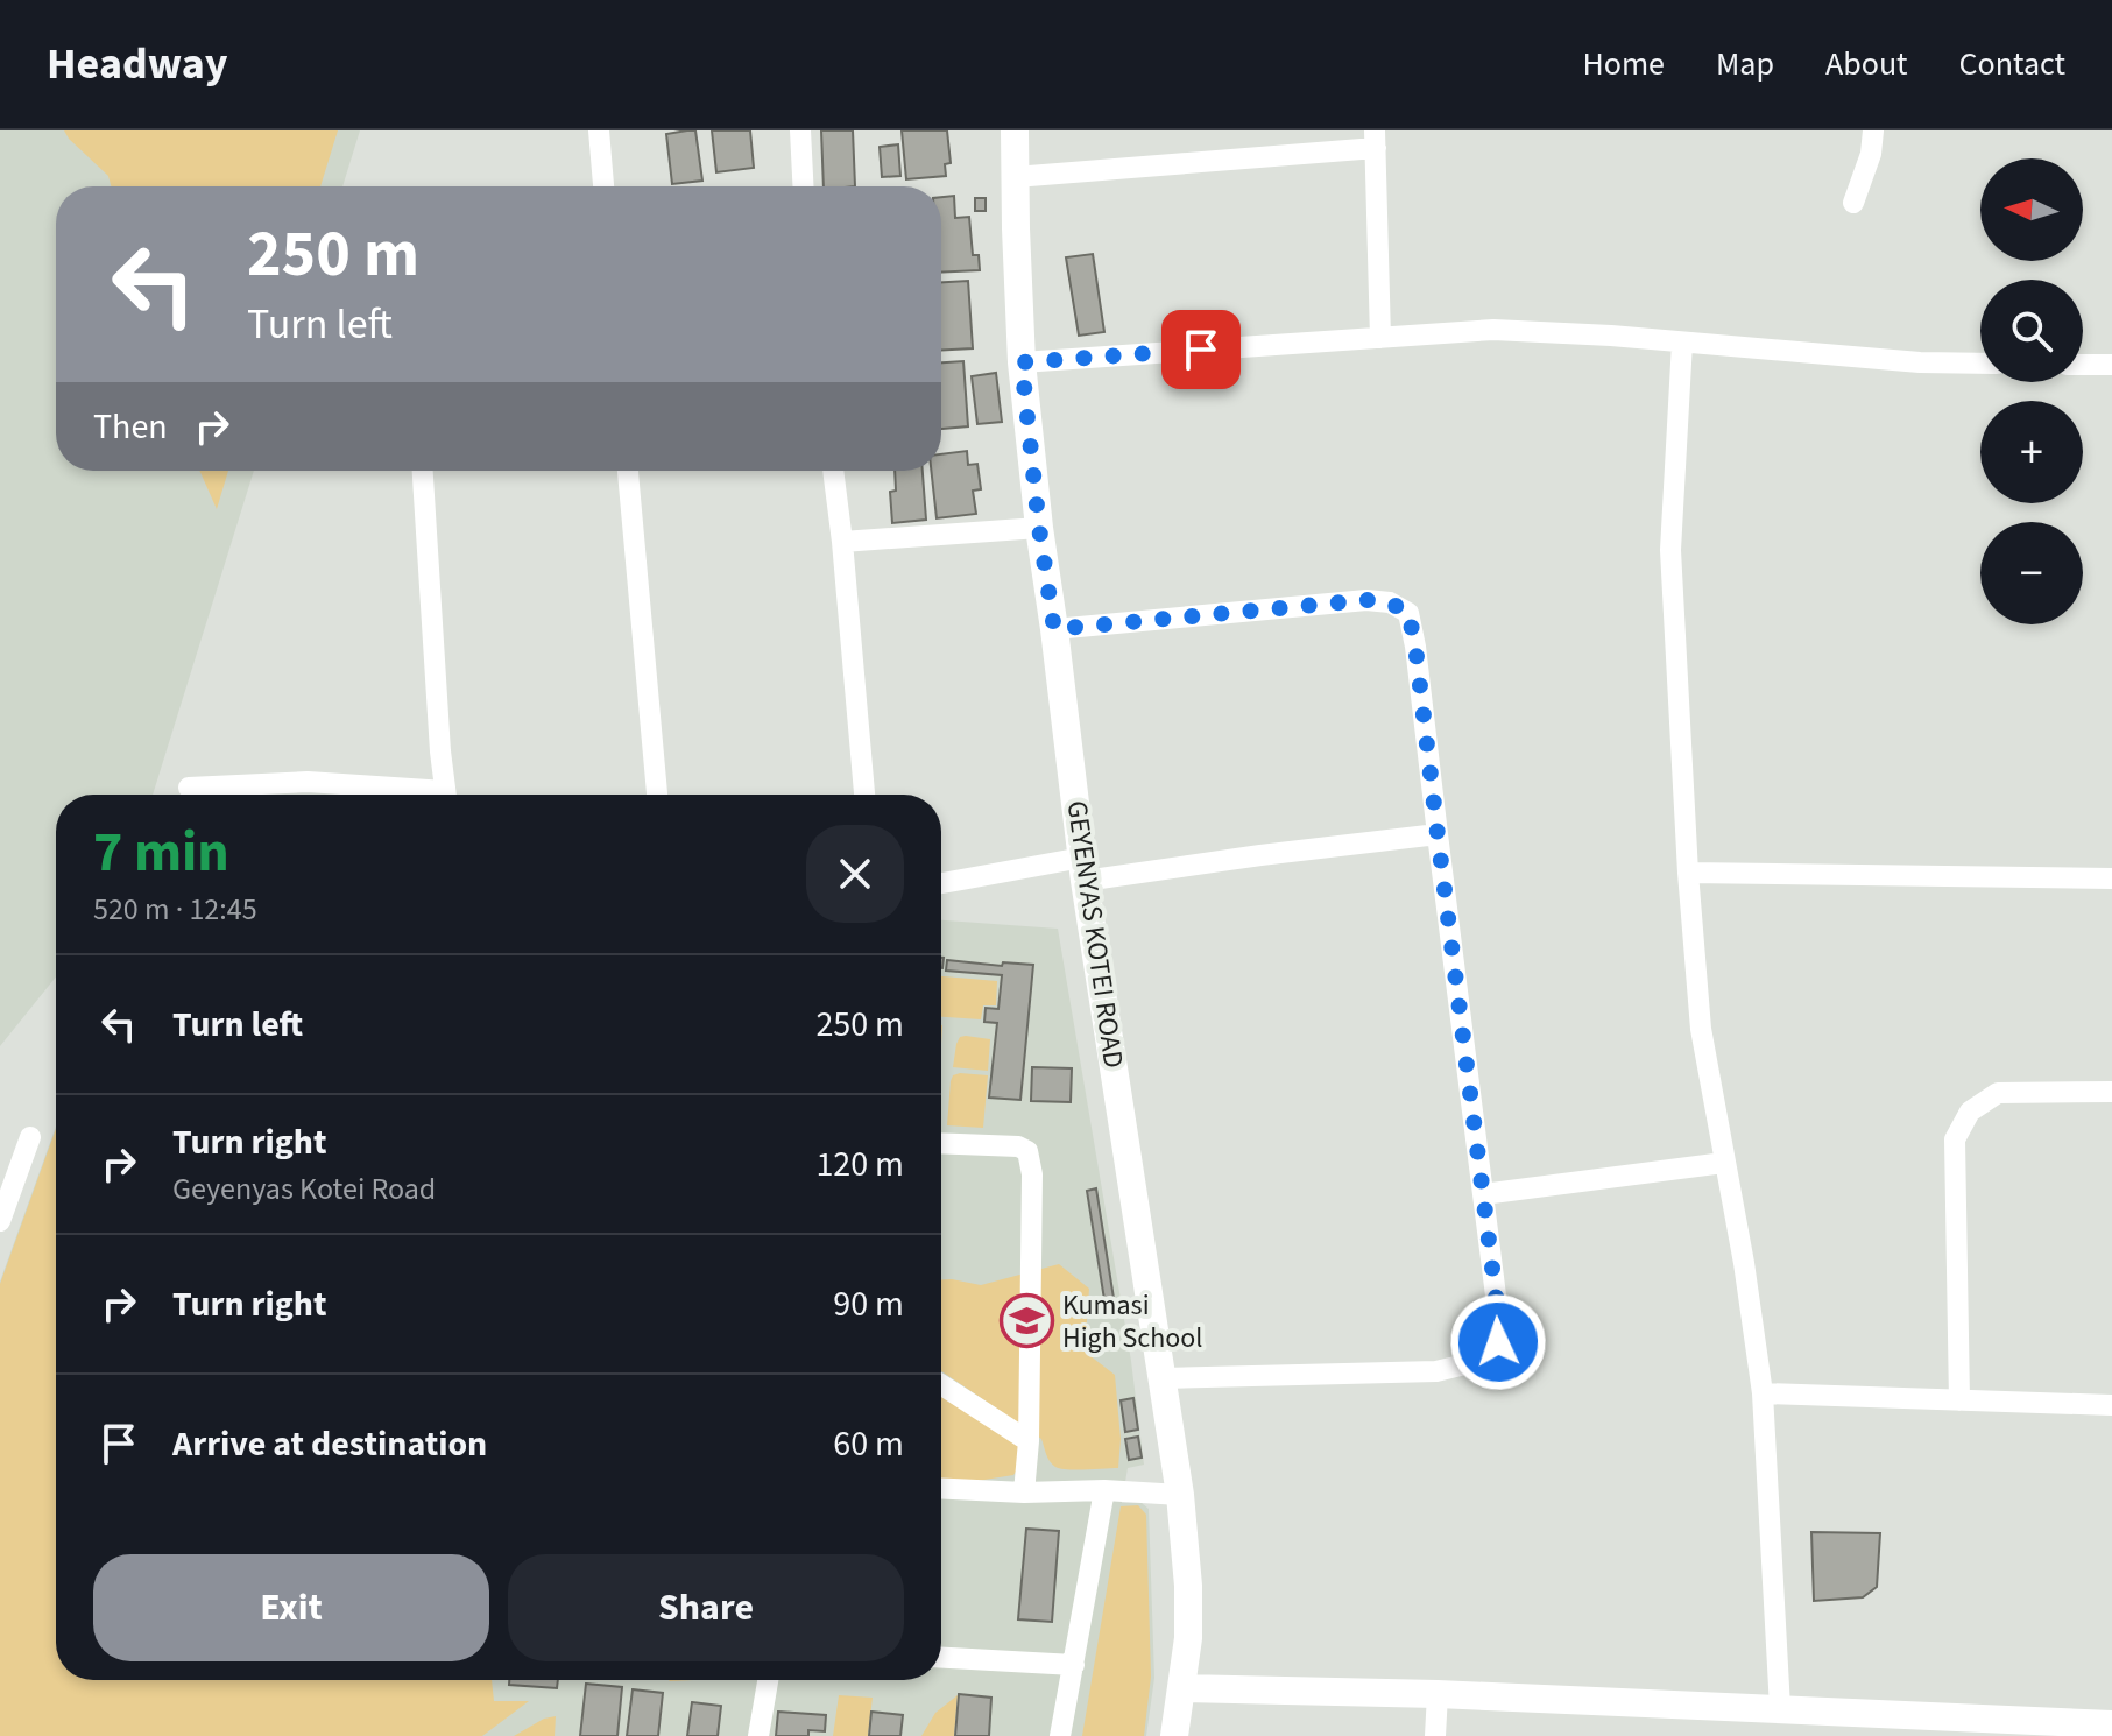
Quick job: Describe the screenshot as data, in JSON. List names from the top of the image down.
{
  "streets": {
    "street": ["GEYENYAS KOTEI ROAD"]
  },
  "places": {
    "school or university": ["Kumasi High School"]
  },
  "north": "left",
  "page": {
    "header": "Headway",
    "nav": [
      "Home",
      "Map",
      "About",
      "Contact"
    ],
    "map_buttons": ["+", "−"],
    "turn": ["250 m", "Turn left"],
    "then": "Then",
    "heading": ["7 min", "520 m · 12:45"],
    "list": [
      {
        "name": "Turn left",
        "value": "250 m"
      },
      {
        "name": "Turn right",
        "note": "Geyenyas Kotei Road",
        "value": "120 m"
      },
      {
        "name": "Turn right",
        "value": "90 m"
      },
      {
        "name": "Arrive at destination",
        "value": "60 m"
      }
    ],
    "buttons": ["Exit", "Share"]
  }
}
